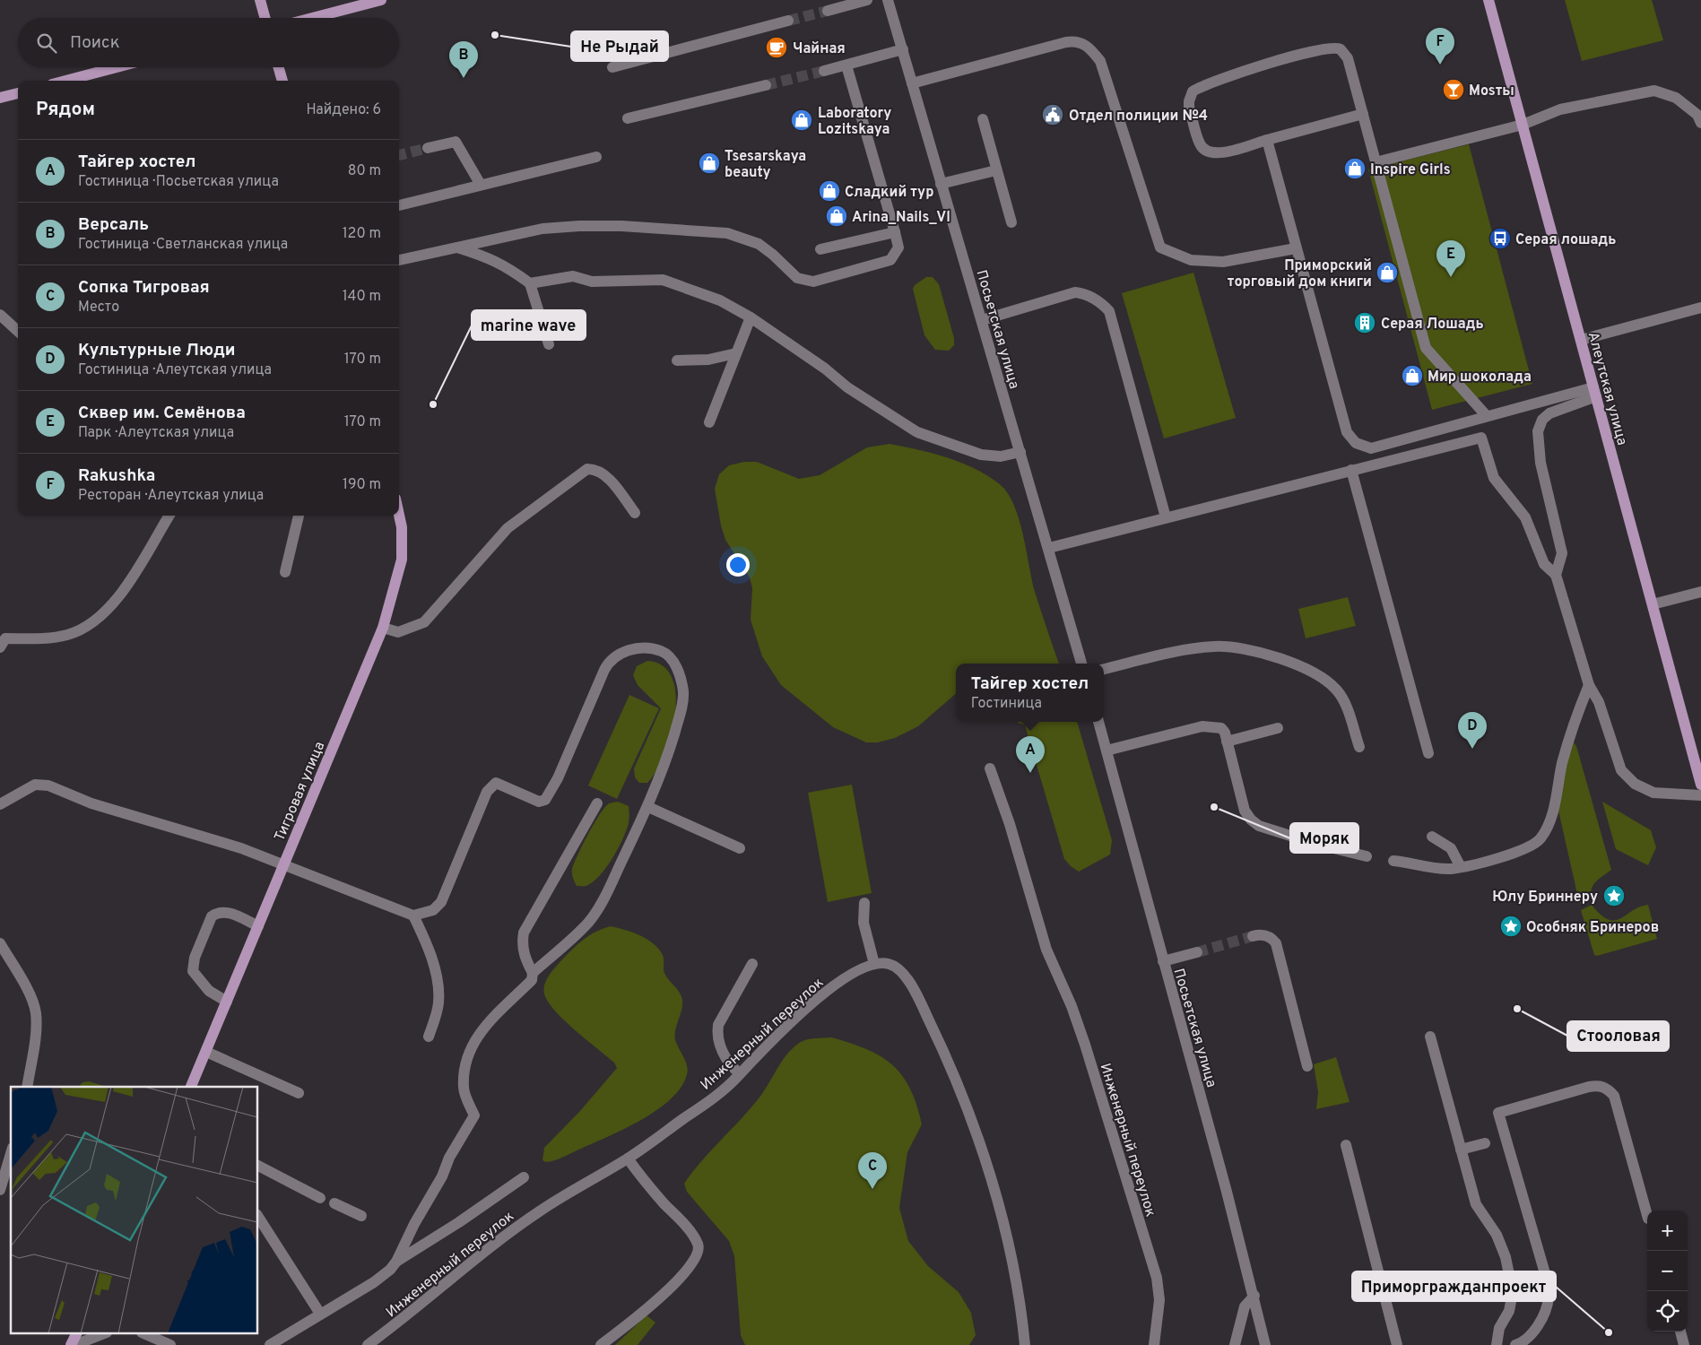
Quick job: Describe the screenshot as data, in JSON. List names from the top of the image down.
{
  "streets": {
    "main road": ["Алеутская улица", "Тигровая улица"],
    "street": ["Посьетская улица", "Инженерный переулок"]
  },
  "places": {
    "other": [
      "Не Рыдай",
      "marine wave",
      "Моряк",
      "Стооловая",
      "Приморгражданпроект"
    ],
    "cafe": ["Чайная"],
    "bar": ["Mosты"],
    "public building": ["Отдел полиции №4"],
    "shop": [
      "Laboratory Lozitskaya",
      "Tsesarskaya beauty",
      "Inspire Girls",
      "Сладкий тур",
      "Arina_Nails_Vl",
      "Приморский торговый дом книги",
      "Мир шоколада"
    ],
    "bus stop": ["Серая лошадь"],
    "building": ["Серая Лошадь"],
    "place": ["Юлу Бриннеру", "Особняк Бринеров"]
  },
  "page": {
    "search": "Поиск",
    "pins": [
      "F",
      "B",
      "E",
      "D",
      "A",
      "C"
    ],
    "heading": ["Рядом", "Найдено: 6"],
    "list": [
      {
        "mark": "A",
        "name": "Тайгер хостел",
        "note": "Гостиница · Посьетская улица",
        "value": "80 m"
      },
      {
        "mark": "B",
        "name": "Версаль",
        "note": "Гостиница · Светланская улица",
        "value": "120 m"
      },
      {
        "mark": "C",
        "name": "Сопка Тигровая",
        "note": "Место",
        "value": "140 m"
      },
      {
        "mark": "D",
        "name": "Культурные Люди",
        "note": "Гостиница · Алеутская улица",
        "value": "170 m"
      },
      {
        "mark": "E",
        "name": "Сквер им. Семёнова",
        "note": "Парк · Алеутская улица",
        "value": "170 m"
      },
      {
        "mark": "F",
        "name": "Rakushka",
        "note": "Ресторан · Алеутская улица",
        "value": "190 m"
      }
    ],
    "popup": ["Тайгер хостел", "Гостиница"],
    "map_buttons": ["+", "−"]
  }
}
